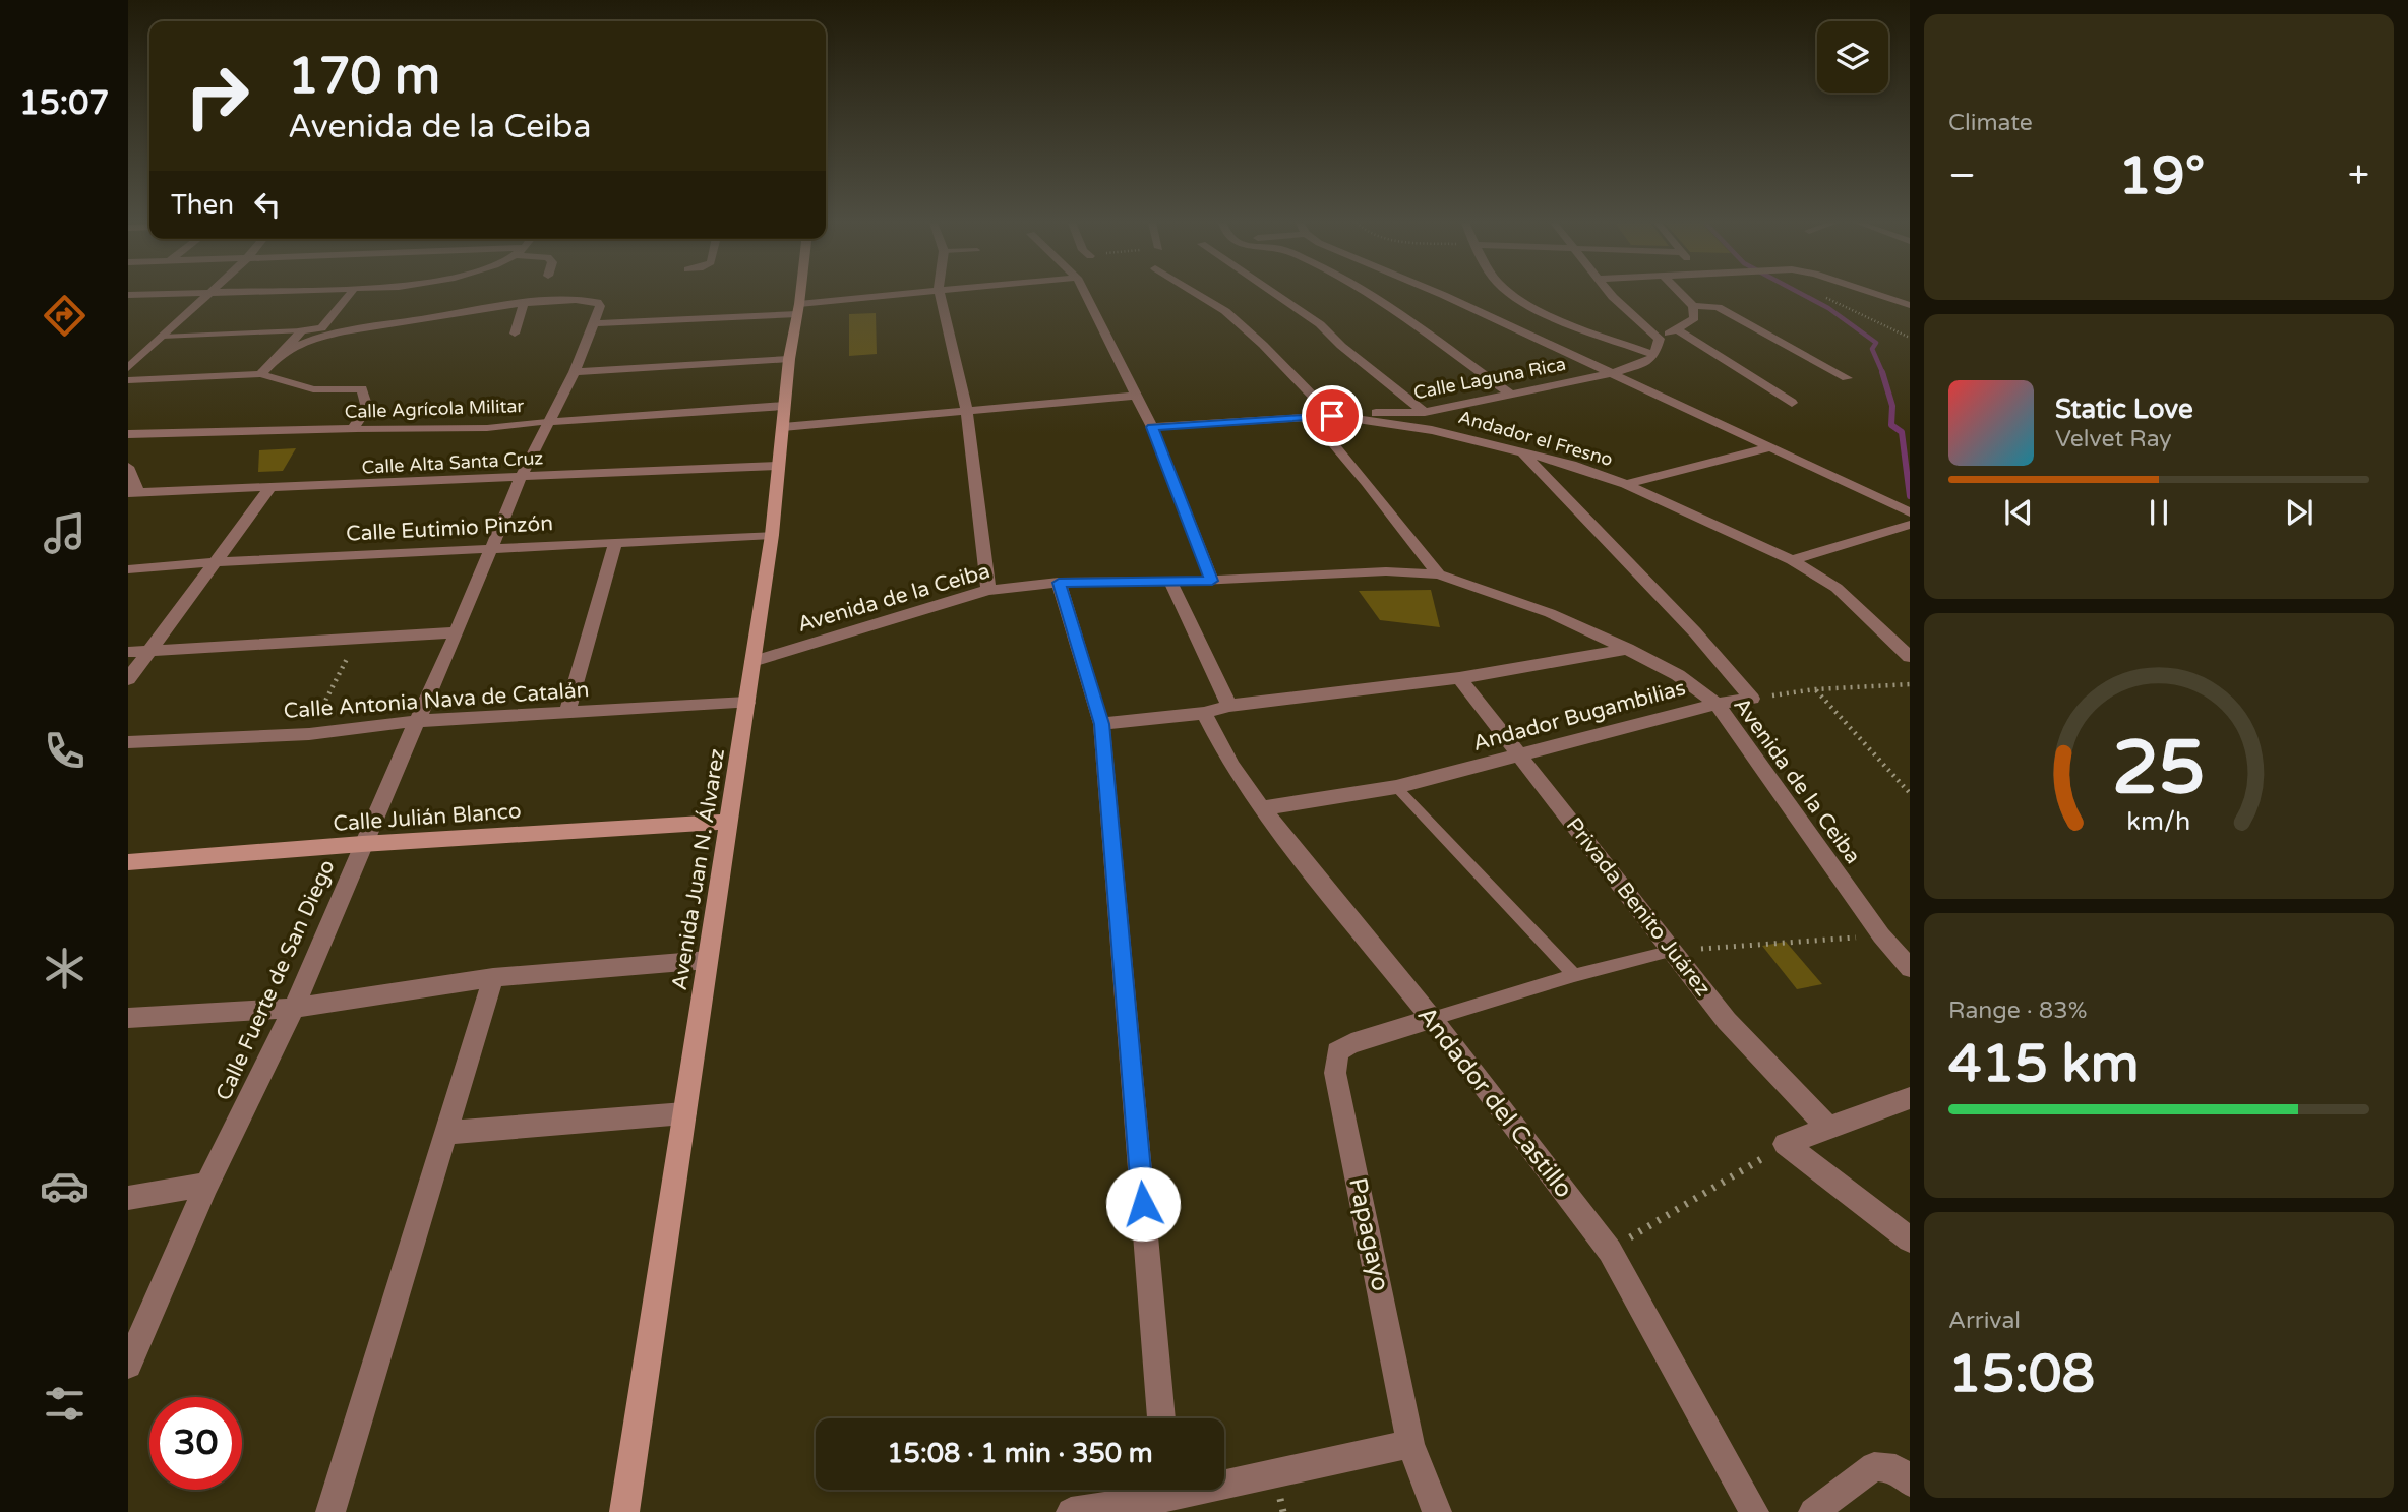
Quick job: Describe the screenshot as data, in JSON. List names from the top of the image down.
{
  "streets": {
    "main road": ["Calle Julián Blanco", "Avenida Juan N. Álvarez"],
    "street": [
      "Calle Laguna Rica",
      "Calle Agrícola Militar",
      "Andador el Fresno",
      "Calle Alta Santa Cruz",
      "Calle Eutimio Pinzón",
      "Avenida de la Ceiba",
      "Calle Antonia Nava de Catalán",
      "Andador Bugambilias",
      "Privada Benito Juárez",
      "Calle Fuerte de San Diego",
      "Andador del Castillo",
      "Papagayo"
    ]
  },
  "crossings": [
    ["Calle Laguna Rica", "Andador el Fresno"],
    ["Calle Agrícola Militar", "Avenida Juan N. Álvarez"],
    ["Calle Agrícola Militar", "Calle Fuerte de San Diego"],
    ["Calle Alta Santa Cruz", "Avenida Juan N. Álvarez"],
    ["Calle Alta Santa Cruz", "Calle Fuerte de San Diego"],
    ["Calle Eutimio Pinzón", "Avenida Juan N. Álvarez"],
    ["Calle Eutimio Pinzón", "Calle Fuerte de San Diego"],
    ["Avenida de la Ceiba", "Andador Bugambilias"],
    ["Avenida de la Ceiba", "Avenida Juan N. Álvarez"],
    ["Calle Antonia Nava de Catalán", "Avenida Juan N. Álvarez"],
    ["Calle Antonia Nava de Catalán", "Calle Fuerte de San Diego"],
    ["Andador Bugambilias", "Privada Benito Juárez"],
    ["Andador Bugambilias", "Andador del Castillo"],
    ["Calle Julián Blanco", "Avenida Juan N. Álvarez"],
    ["Calle Julián Blanco", "Calle Fuerte de San Diego"],
    ["Andador del Castillo", "Papagayo"]
  ],
  "page": {
    "tabs": "15:07",
    "tile": [
      "Climate",
      ["Range · 83%", "415 km"],
      ["Arrival", "15:08"]
    ],
    "turn": ["170 m", "Avenida de la Ceiba"],
    "heat": ["−", "19°", "+"],
    "then": "Then",
    "song": ["Static Love", "Velvet Ray"],
    "limit": "30",
    "trip": "15:08 · 1 min · 350 m",
    "gauge": ["25", "km/h"]
  }
}
